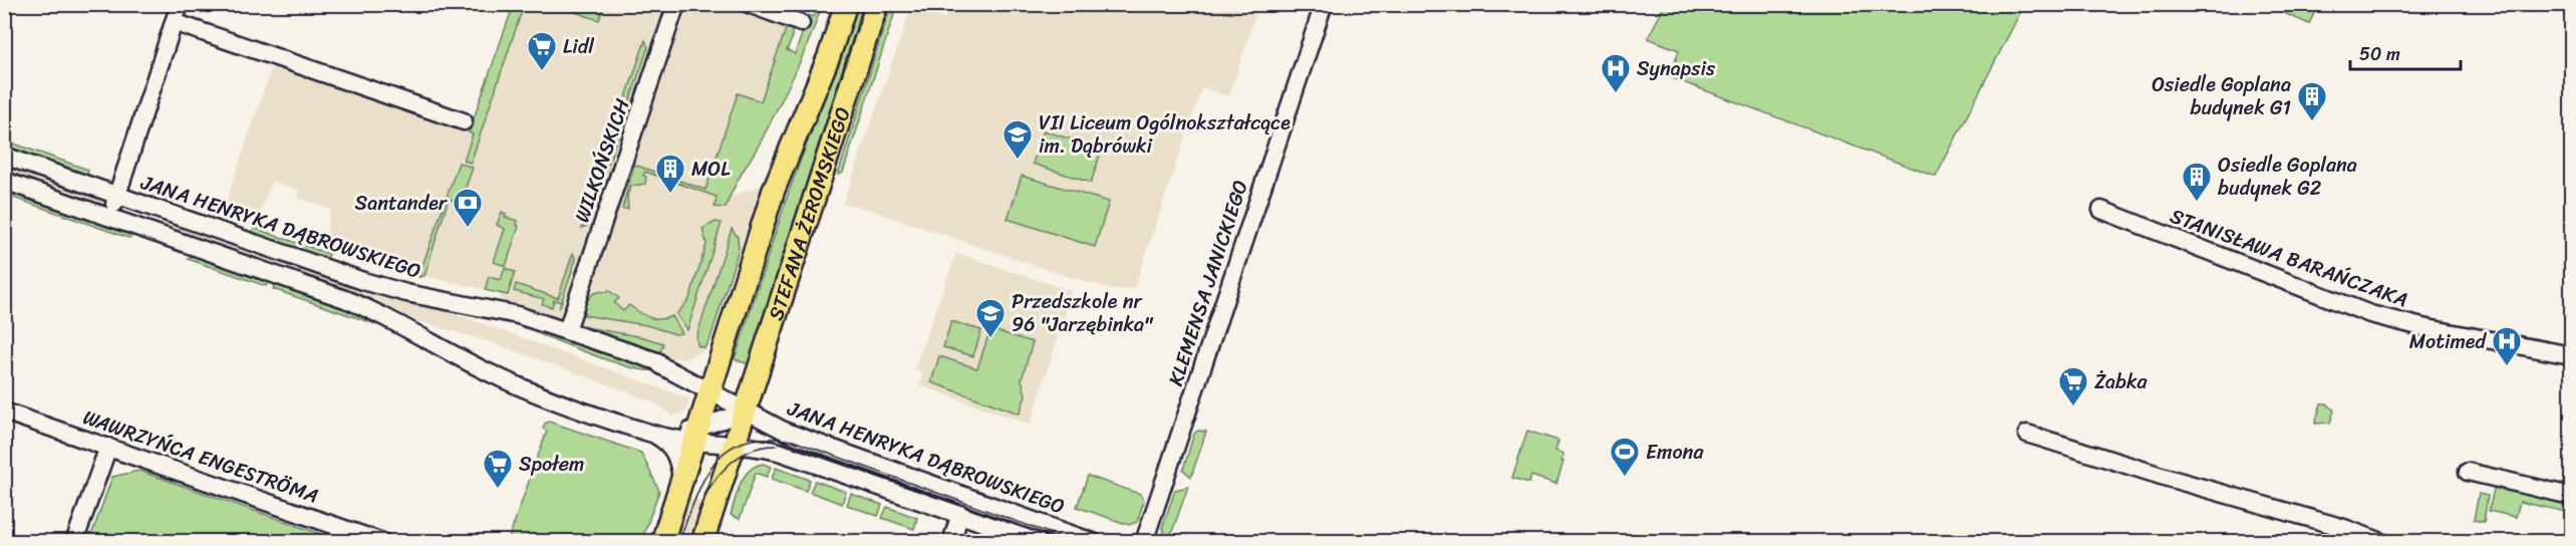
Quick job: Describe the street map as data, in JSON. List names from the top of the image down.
{
  "streets": {
    "main road": ["STEFANA ŻEROMSKIEGO"],
    "street": [
      "WILKOŃSKICH",
      "JANA HENRYKA DĄBROWSKIEGO",
      "STANISŁAWA BARAŃCZAKA",
      "KLEMENSA JANICKIEGO",
      "WAWRZYŃCA ENGESTRÖMA"
    ]
  },
  "crossings": [
    ["WILKOŃSKICH", "JANA HENRYKA DĄBROWSKIEGO"],
    ["STEFANA ŻEROMSKIEGO", "JANA HENRYKA DĄBROWSKIEGO"]
  ],
  "places": {
    "supermarket": ["Lidl", "Żabka", "Społem"],
    "hospital": ["Synapsis", "Motimed"],
    "building": ["Osiedle Goplana budynek G1", "MOL", "Osiedle Goplana budynek G2"],
    "school or university": ["VII Liceum Ogólnokształcące im. Dąbrówki", "Przedszkole nr 96 \"Jarzębinka\""],
    "bank": ["Santander"],
    "sports": ["Emona"]
  },
  "scale_bar": "50 m"
}
